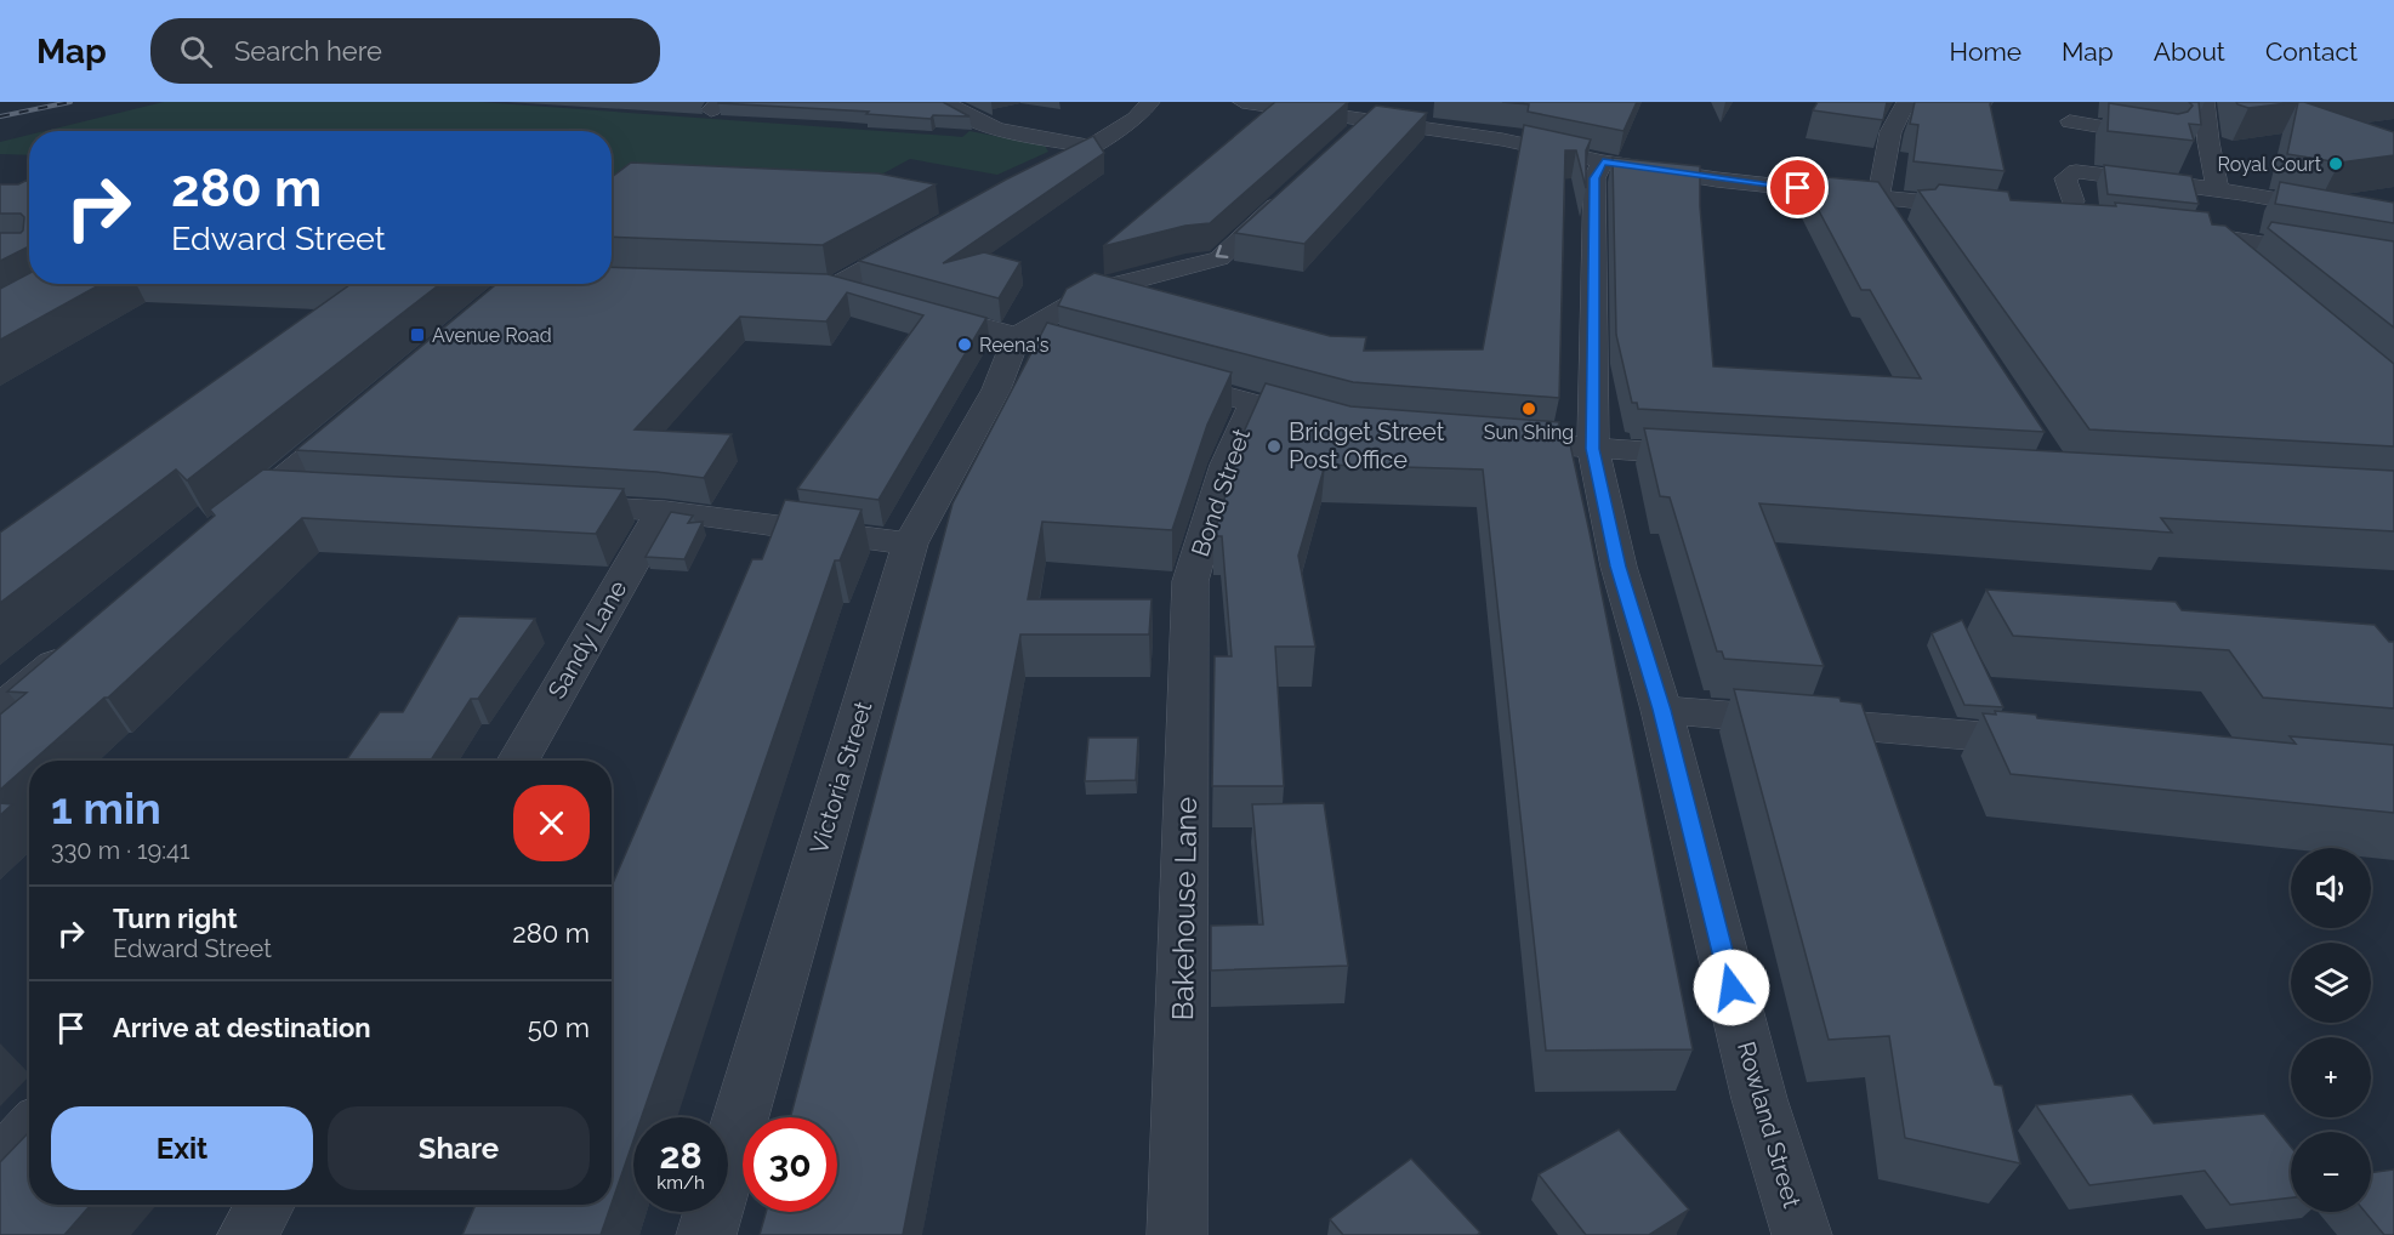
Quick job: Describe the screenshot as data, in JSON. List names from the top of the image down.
{
  "streets": {
    "street": [
      "Bond Street",
      "Sandy Lane",
      "Victoria Street",
      "Bakehouse Lane",
      "Rowland Street"
    ]
  },
  "crossings": [
    ["Bond Street", "Bakehouse Lane"]
  ],
  "places": {
    "other": [
      "Royal Court",
      "Reena's",
      "Sun Shing",
      "Bridget Street Post Office"
    ],
    "transit": ["Avenue Road"]
  },
  "page": {
    "header": "Map",
    "search": "Search here",
    "nav": [
      "Home",
      "Map",
      "About",
      "Contact"
    ],
    "turn": ["280 m", "Edward Street"],
    "heading": ["1 min", "330 m · 19:41"],
    "map_buttons": ["+", "−"],
    "list": [
      {
        "name": "Turn right",
        "note": "Edward Street",
        "value": "280 m"
      },
      {
        "name": "Arrive at destination",
        "value": "50 m"
      }
    ],
    "buttons": ["Exit", "Share"],
    "speed": "28 km/h",
    "limit": "30"
  }
}
